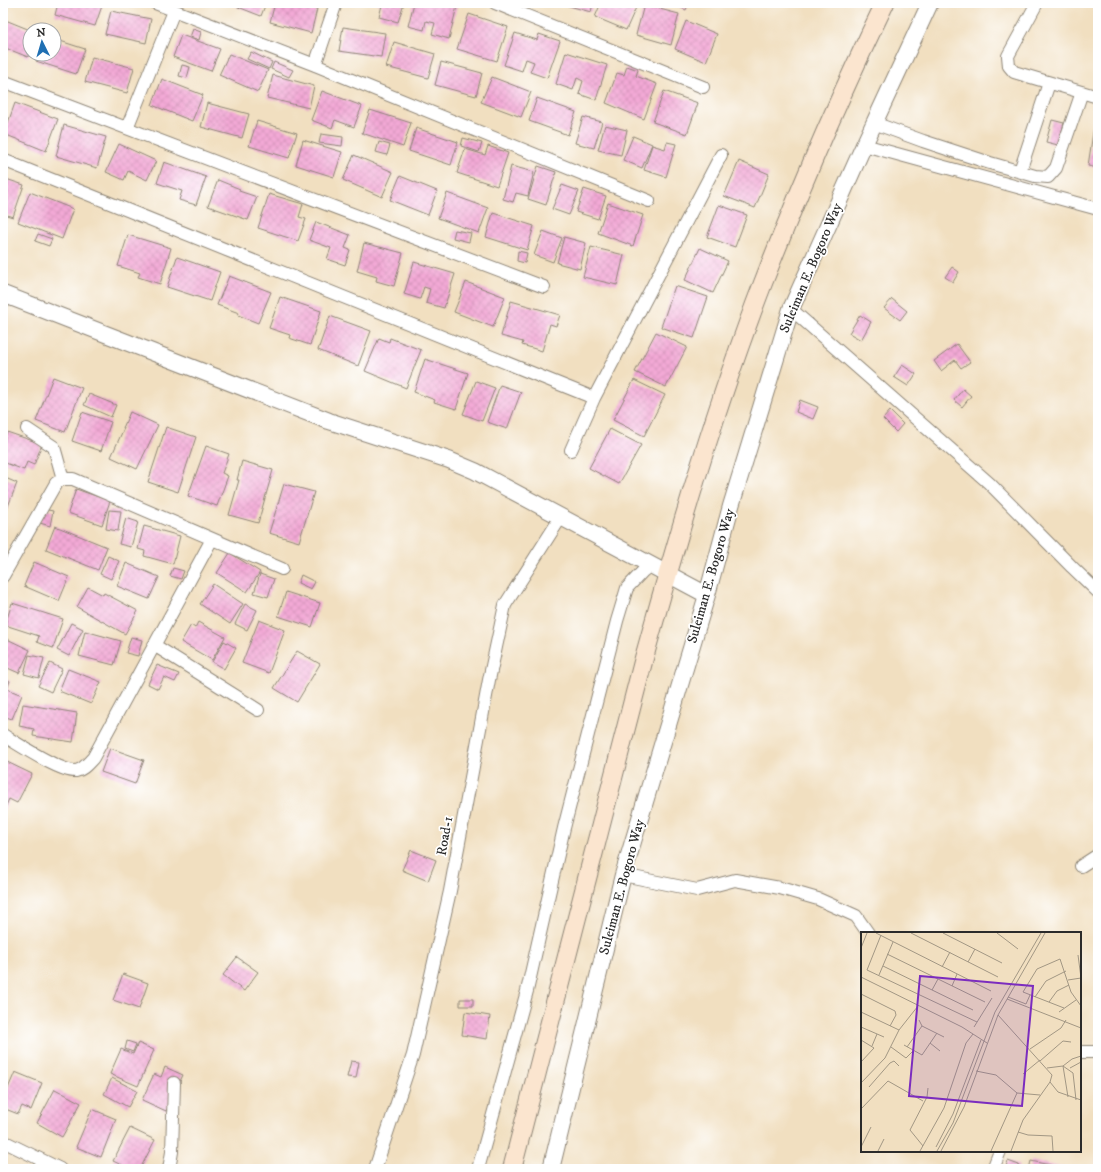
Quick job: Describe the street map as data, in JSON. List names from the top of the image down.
{
  "streets": {
    "street": ["Suleiman E. Bogoro Way", "Road-1"]
  },
  "north": "top"
}
